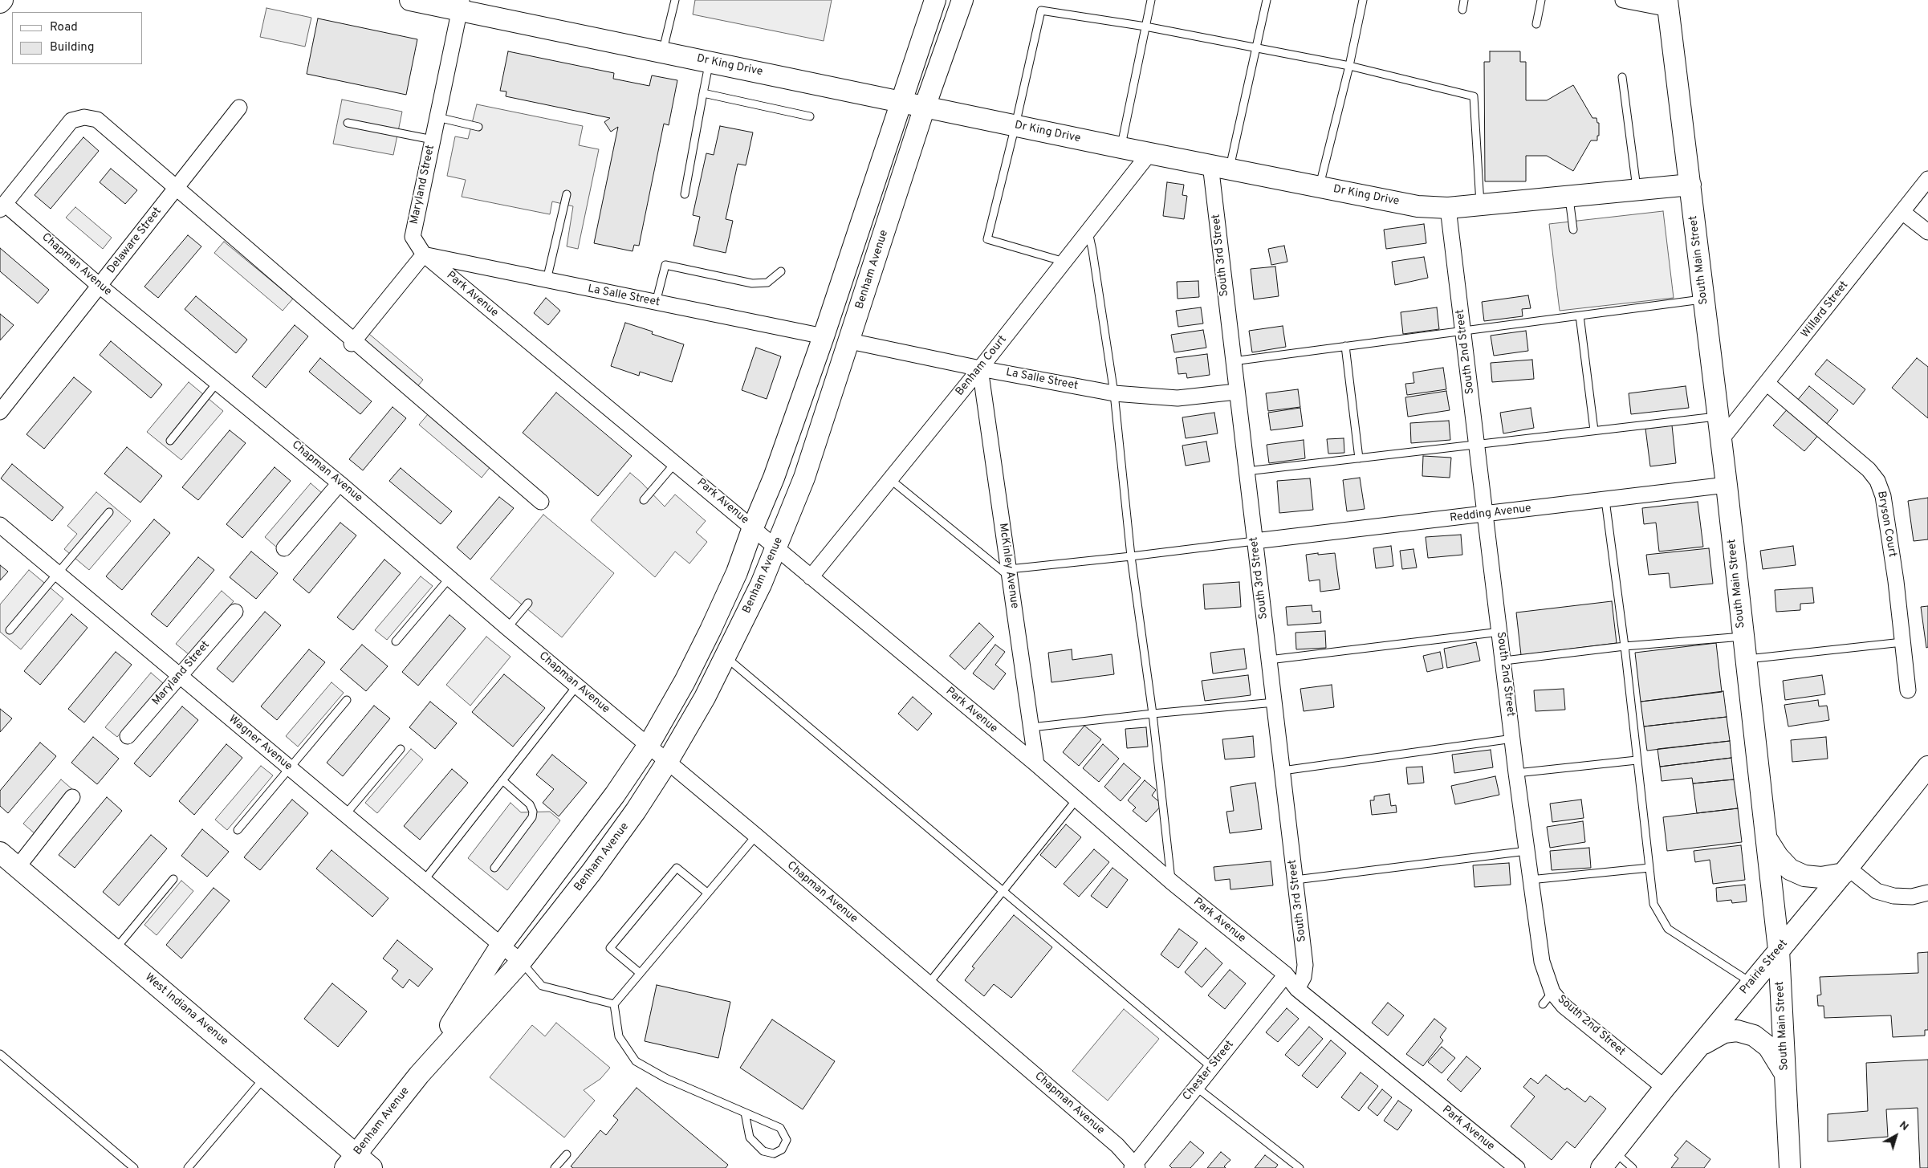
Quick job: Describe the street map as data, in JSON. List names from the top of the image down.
{
  "streets": {
    "main road": [
      "Dr King Drive",
      "South Main Street",
      "Benham Avenue",
      "Prairie Street",
      "West Indiana Avenue"
    ],
    "street": [
      "Maryland Street",
      "Delaware Street",
      "South 3rd Street",
      "Chapman Avenue",
      "Park Avenue",
      "La Salle Street",
      "Willard Street",
      "South 2nd Street",
      "Benham Court",
      "Redding Avenue",
      "Bryson Court",
      "McKinley Avenue",
      "Wagner Avenue",
      "Chester Street"
    ]
  },
  "crossings": [
    ["Dr King Drive", "Maryland Street"],
    ["Dr King Drive", "South 3rd Street"],
    ["Dr King Drive", "South Main Street"],
    ["Dr King Drive", "Benham Avenue"],
    ["Dr King Drive", "South 2nd Street"],
    ["Dr King Drive", "Benham Court"],
    ["Maryland Street", "Park Avenue"],
    ["Maryland Street", "La Salle Street"],
    ["Maryland Street", "Wagner Avenue"],
    ["Delaware Street", "Chapman Avenue"],
    ["South 3rd Street", "Park Avenue"],
    ["South 3rd Street", "La Salle Street"],
    ["South 3rd Street", "Redding Avenue"],
    ["South Main Street", "Willard Street"],
    ["South Main Street", "Redding Avenue"],
    ["South Main Street", "Prairie Street"],
    ["Chapman Avenue", "Benham Avenue"],
    ["Chapman Avenue", "Chester Street"],
    ["Benham Avenue", "Park Avenue"],
    ["Benham Avenue", "La Salle Street"],
    ["Benham Avenue", "Wagner Avenue"],
    ["Benham Avenue", "West Indiana Avenue"],
    ["Park Avenue", "La Salle Street"],
    ["Park Avenue", "Benham Court"],
    ["Park Avenue", "McKinley Avenue"],
    ["Park Avenue", "Chester Street"],
    ["La Salle Street", "Benham Court"],
    ["La Salle Street", "McKinley Avenue"],
    ["Willard Street", "Bryson Court"],
    ["South 2nd Street", "Redding Avenue"],
    ["South 2nd Street", "Prairie Street"],
    ["Benham Court", "McKinley Avenue"]
  ],
  "legend": ["Road", "Building"],
  "north": "top right"
}
